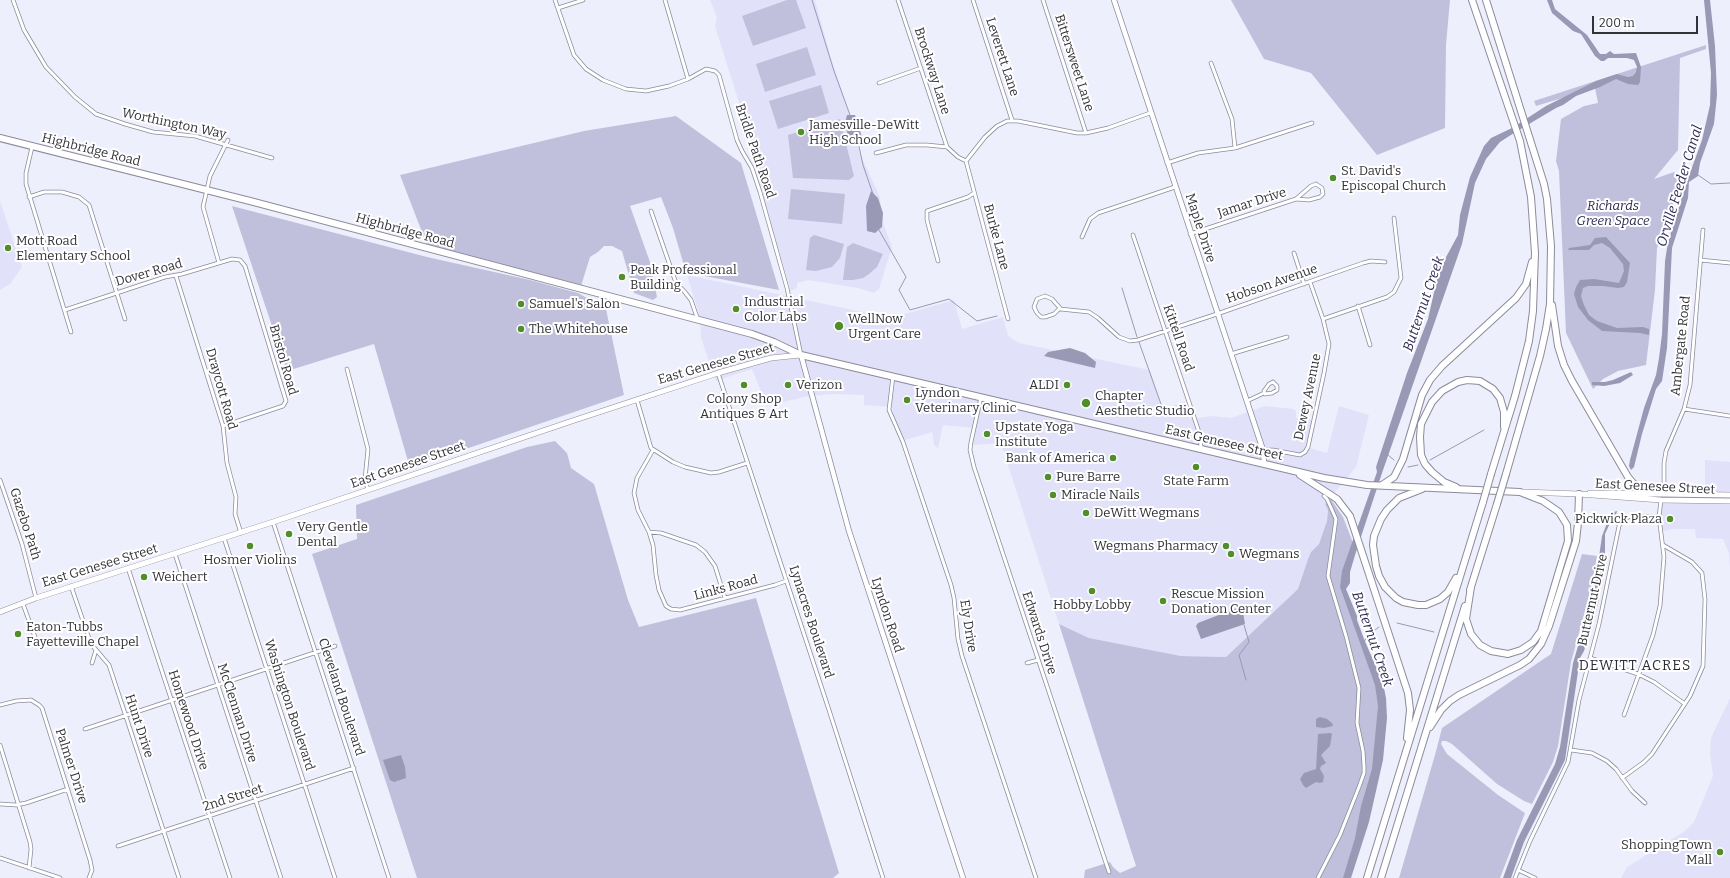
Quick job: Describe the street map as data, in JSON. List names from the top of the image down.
{
  "streets": {
    "highway": ["Highbridge Road", "East Genesee Street"],
    "street": [
      "Leverett Lane",
      "Bittersweet Lane",
      "Brockway Lane",
      "Worthington Way",
      "Bridle Path Road",
      "Jamar Drive",
      "Maple Drive",
      "Burke Lane",
      "Dover Road",
      "Hobson Avenue",
      "Kittell Road",
      "Ambergate Road",
      "Bristol Road",
      "Draycott Road",
      "Dewey Avenue",
      "Gazebo Path",
      "Links Road",
      "Butternut Drive",
      "Lyndon Road",
      "Lynacres Boulevard",
      "Ely Drive",
      "Edwards Drive",
      "Cleveland Boulevard",
      "Washington Boulevard",
      "McClennan Drive",
      "Homewood Drive",
      "Hunt Drive",
      "Palmer Drive",
      "2nd Street"
    ]
  },
  "crossings": [
    ["Highbridge Road", "Bridle Path Road"],
    ["Highbridge Road", "East Genesee Street"],
    ["Highbridge Road", "Lyndon Road"],
    ["Bridle Path Road", "East Genesee Street"],
    ["Bridle Path Road", "Lyndon Road"],
    ["Jamar Drive", "Maple Drive"],
    ["Maple Drive", "Hobson Avenue"],
    ["Maple Drive", "East Genesee Street"],
    ["Maple Drive", "Dewey Avenue"],
    ["Dover Road", "Bristol Road"],
    ["Dover Road", "Draycott Road"],
    ["Hobson Avenue", "Kittell Road"],
    ["Hobson Avenue", "Dewey Avenue"],
    ["Kittell Road", "East Genesee Street"],
    ["Bristol Road", "Draycott Road"],
    ["East Genesee Street", "Draycott Road"],
    ["East Genesee Street", "Gazebo Path"],
    ["East Genesee Street", "Lyndon Road"],
    ["East Genesee Street", "Lynacres Boulevard"],
    ["East Genesee Street", "Ely Drive"],
    ["East Genesee Street", "Edwards Drive"],
    ["East Genesee Street", "Cleveland Boulevard"],
    ["East Genesee Street", "Washington Boulevard"],
    ["East Genesee Street", "McClennan Drive"],
    ["East Genesee Street", "Homewood Drive"],
    ["East Genesee Street", "Hunt Drive"],
    ["Links Road", "Lynacres Boulevard"],
    ["Cleveland Boulevard", "2nd Street"],
    ["Washington Boulevard", "2nd Street"],
    ["McClennan Drive", "2nd Street"],
    ["Homewood Drive", "2nd Street"],
    ["Hunt Drive", "2nd Street"]
  ],
  "districts": ["DEWITT ACRES"],
  "water": ["Orville Feeder Canal", "Butternut Creek"],
  "parks": ["Richards Green Space"],
  "places": [
    "Jamesville-DeWitt High School",
    "St. David's Episcopal Church",
    "Mott Road Elementary School",
    "Peak Professional Building",
    "Samuel's Salon",
    "Industrial Color Labs",
    "WellNow Urgent Care",
    "The Whitehouse",
    "Colony Shop Antiques & Art",
    "Verizon",
    "ALDI",
    "Lyndon Veterinary Clinic",
    "Chapter Aesthetic Studio",
    "Upstate Yoga Institute",
    "Bank of America",
    "State Farm",
    "Pure Barre",
    "Miracle Nails",
    "DeWitt Wegmans",
    "Pickwick Plaza",
    "Very Gentle Dental",
    "Hosmer Violins",
    "Wegmans Pharmacy",
    "Wegmans",
    "Weichert",
    "Hobby Lobby",
    "Rescue Mission Donation Center",
    "Eaton-Tubbs Fayetteville Chapel",
    "ShoppingTown Mall"
  ],
  "scale_bar": "200 m"
}
